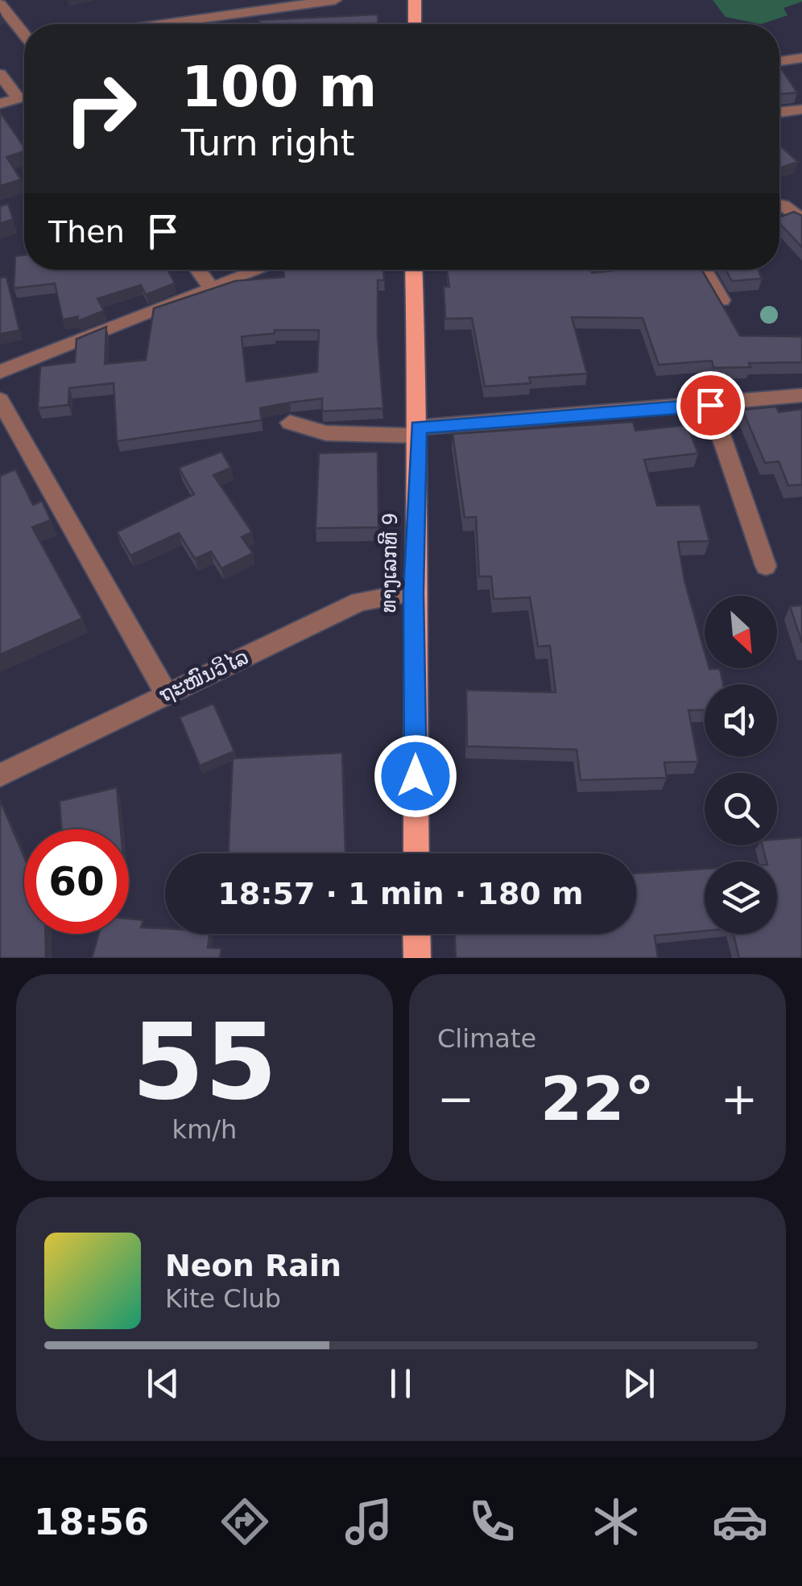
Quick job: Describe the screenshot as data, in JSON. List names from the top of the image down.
{
  "streets": {
    "main road": ["ທາງເລກທີ 9"],
    "street": ["ຖະໜົນວິໄລ"]
  },
  "crossings": [
    ["ທາງເລກທີ 9", "ຖະໜົນວິໄລ"]
  ],
  "north": "bottom right",
  "page": {
    "turn": ["100 m", "Turn right"],
    "then": "Then",
    "limit": "60",
    "trip": "18:57 · 1 min · 180 m",
    "tile": [
      ["55", "km/h"],
      "Climate"
    ],
    "heat": ["−", "22°", "+"],
    "song": ["Neon Rain", "Kite Club"],
    "tabs": "18:56"
  }
}
